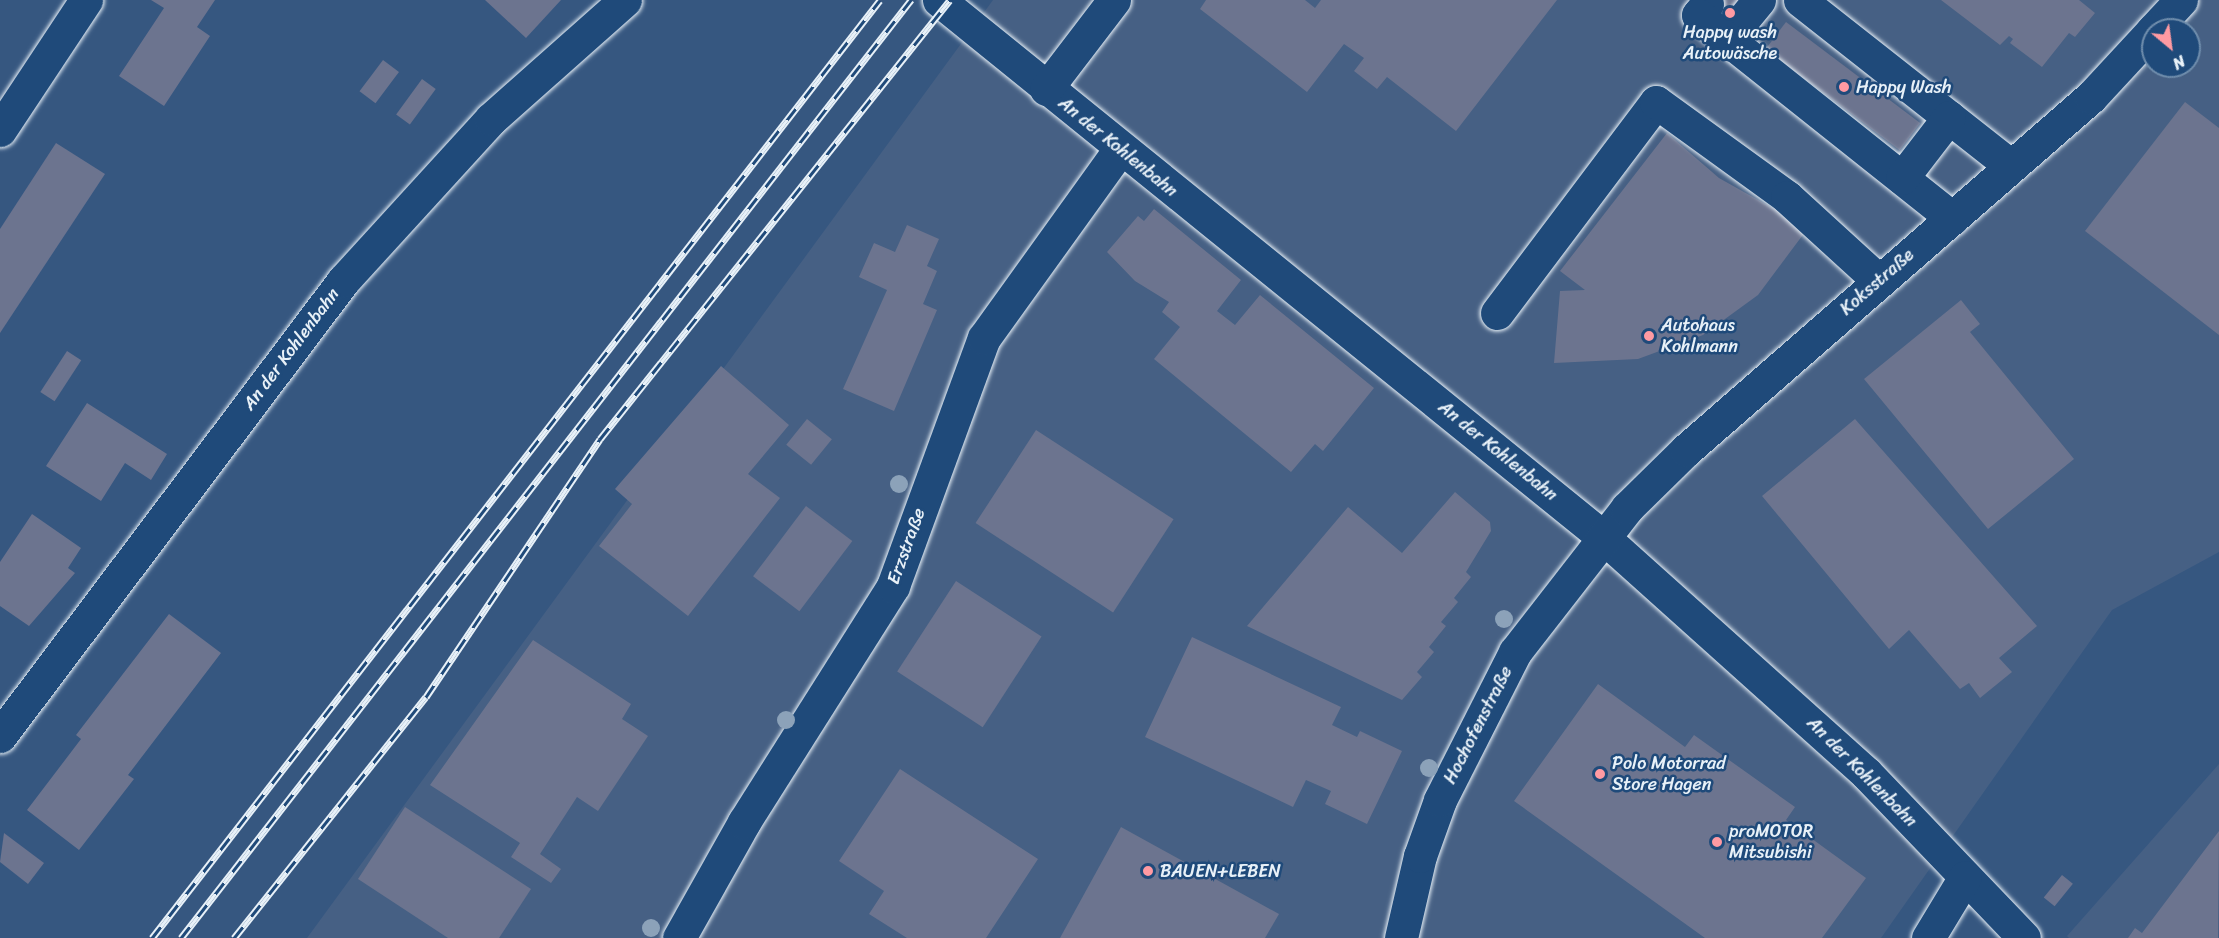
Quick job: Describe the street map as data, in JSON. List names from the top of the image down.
{
  "streets": {
    "street": [
      "An der Kohlenbahn",
      "Koksstraße",
      "Erzstraße",
      "Hochofenstraße"
    ]
  },
  "crossings": [
    ["An der Kohlenbahn", "Koksstraße"],
    ["An der Kohlenbahn", "Erzstraße"],
    ["An der Kohlenbahn", "Hochofenstraße"],
    ["Koksstraße", "Hochofenstraße"]
  ],
  "places": [
    "Happy wash Autowäsche",
    "Happy Wash",
    "Autohaus Kohlmann",
    "Polo Motorrad Store Hagen",
    "proMOTOR Mitsubishi",
    "BAUEN+LEBEN"
  ],
  "north": "bottom right"
}
